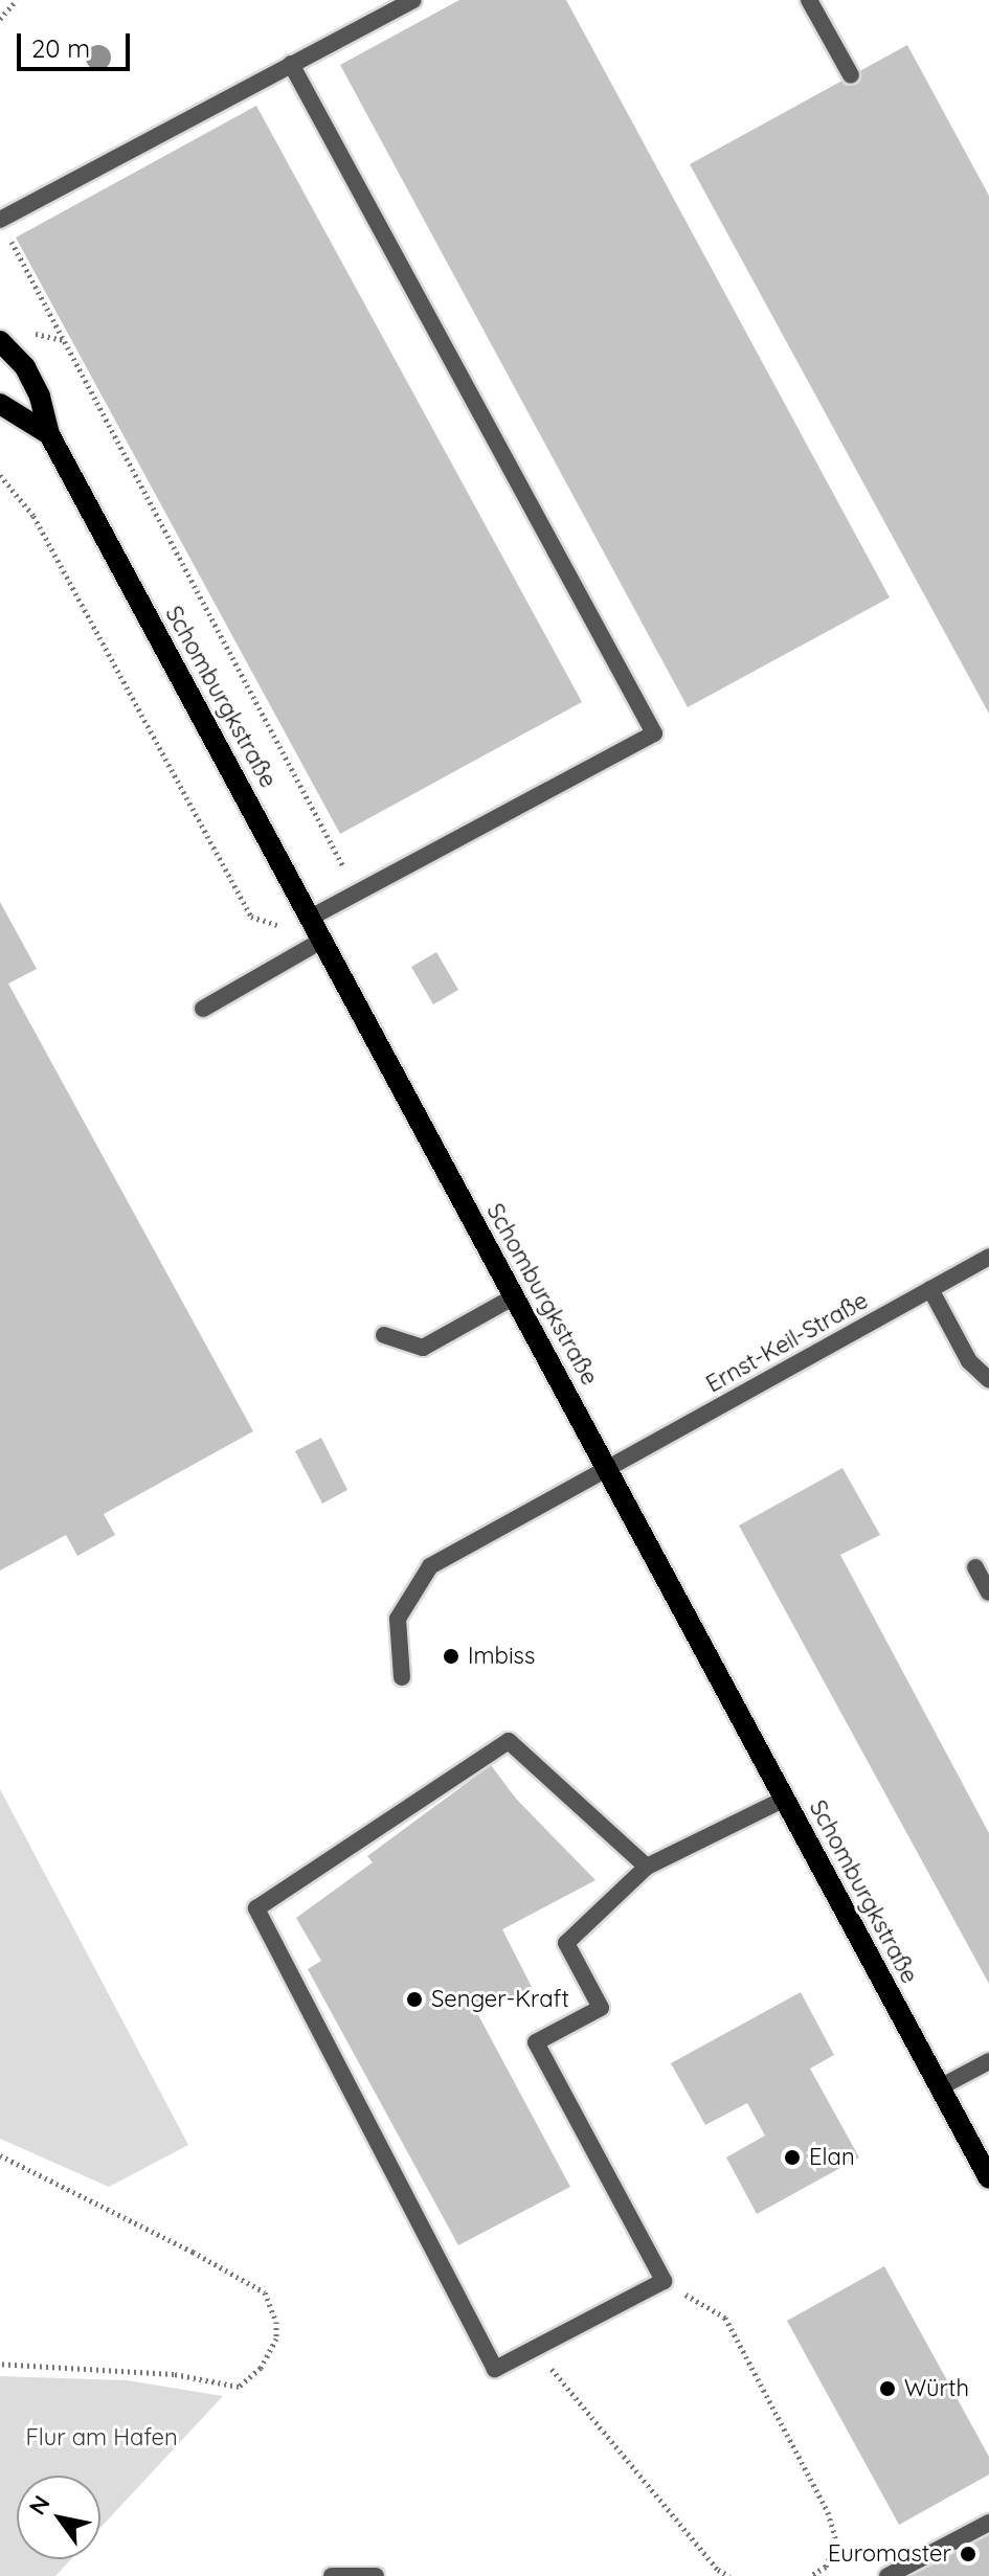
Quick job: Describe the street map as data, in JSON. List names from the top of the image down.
{
  "streets": {
    "main road": ["Schomburgkstraße"],
    "street": ["Ernst-Keil-Straße"]
  },
  "crossings": [
    ["Schomburgkstraße", "Ernst-Keil-Straße"]
  ],
  "parks": ["Flur am Hafen"],
  "places": [
    "Imbiss",
    "Senger-Kraft",
    "Elan",
    "Würth",
    "Euromaster"
  ],
  "scale_bar": "20 m",
  "north": "top left"
}
